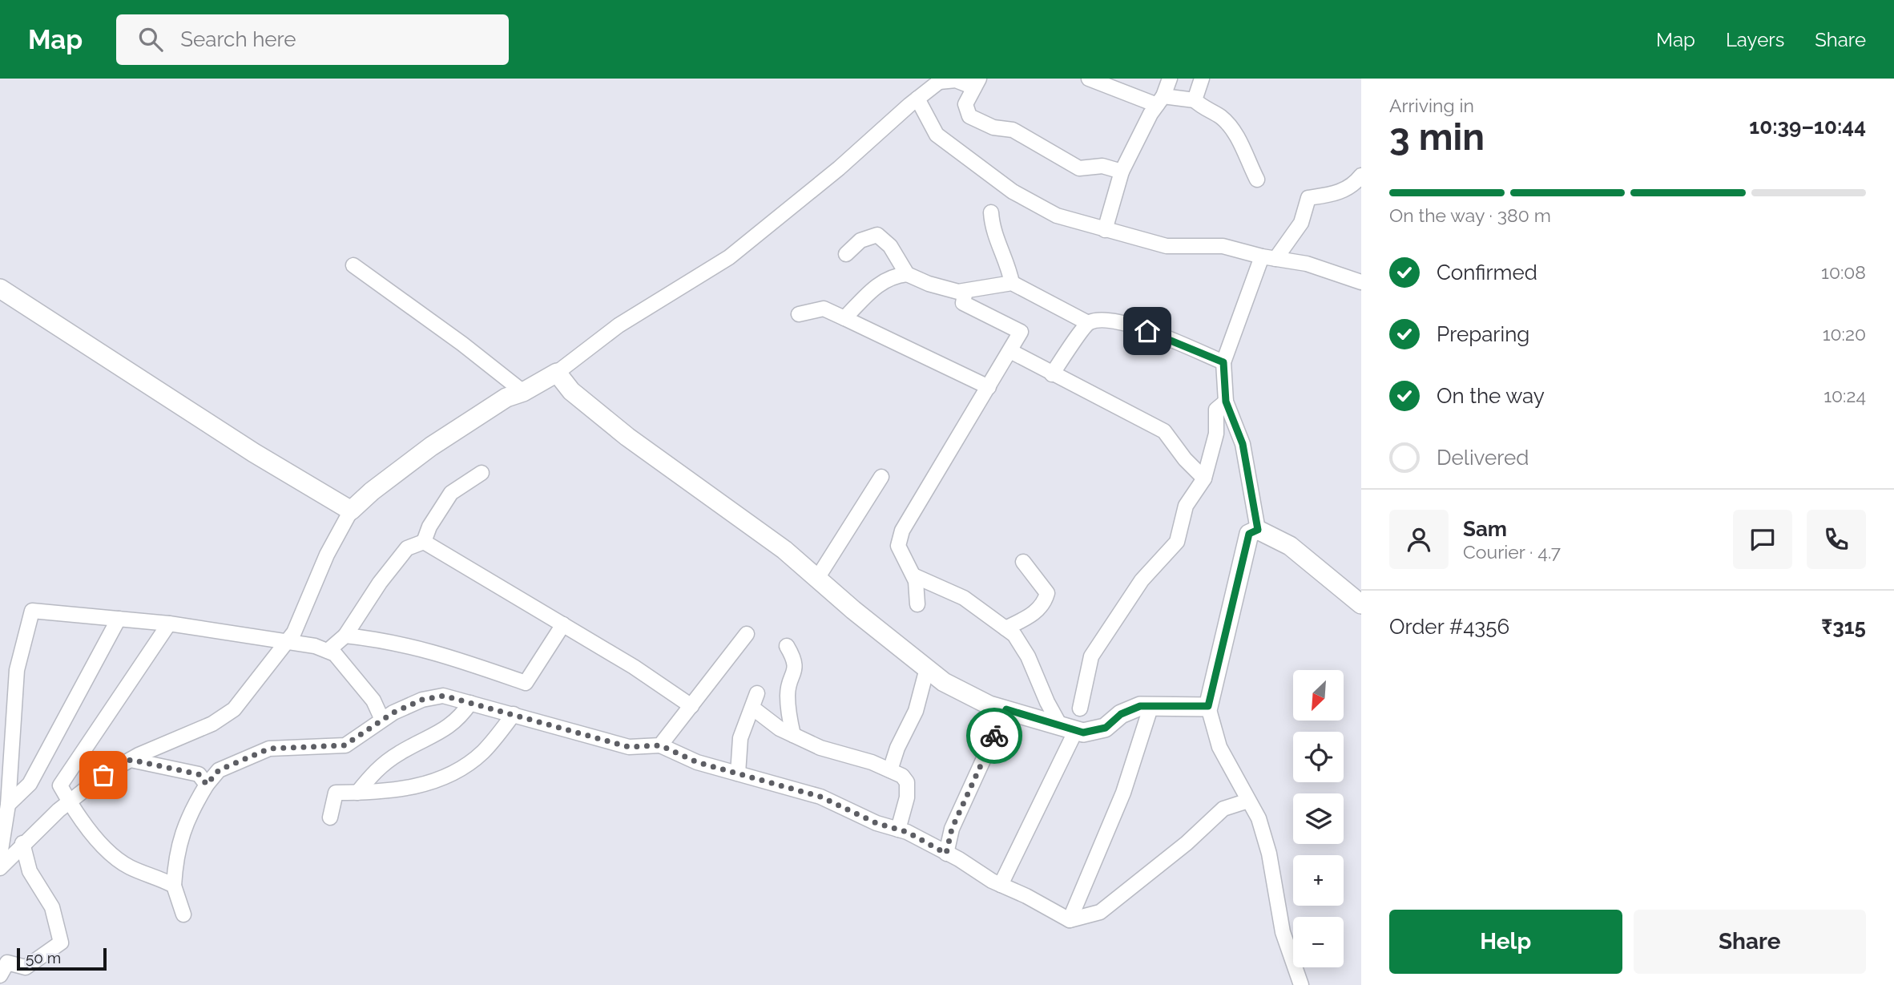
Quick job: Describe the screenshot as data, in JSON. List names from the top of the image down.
{
  "scale_bar": "50 m",
  "north": "bottom left",
  "page": {
    "header": "Map",
    "search": "Search here",
    "nav": ["Map", "Layers", "Share"],
    "heading": ["3 min", "Arriving in", "10:39–10:44"],
    "panel": [
      "Sam",
      "Courier · 4.7",
      "Order #4356",
      "₹315"
    ],
    "bar": "On the way · 380 m",
    "list": [
      ["Confirmed", "10:08"],
      ["Preparing", "10:20"],
      ["On the way", "10:24"],
      "Delivered"
    ],
    "map_buttons": ["+", "−"],
    "buttons": ["Help", "Share"],
    "scale": "50 m"
  }
}
